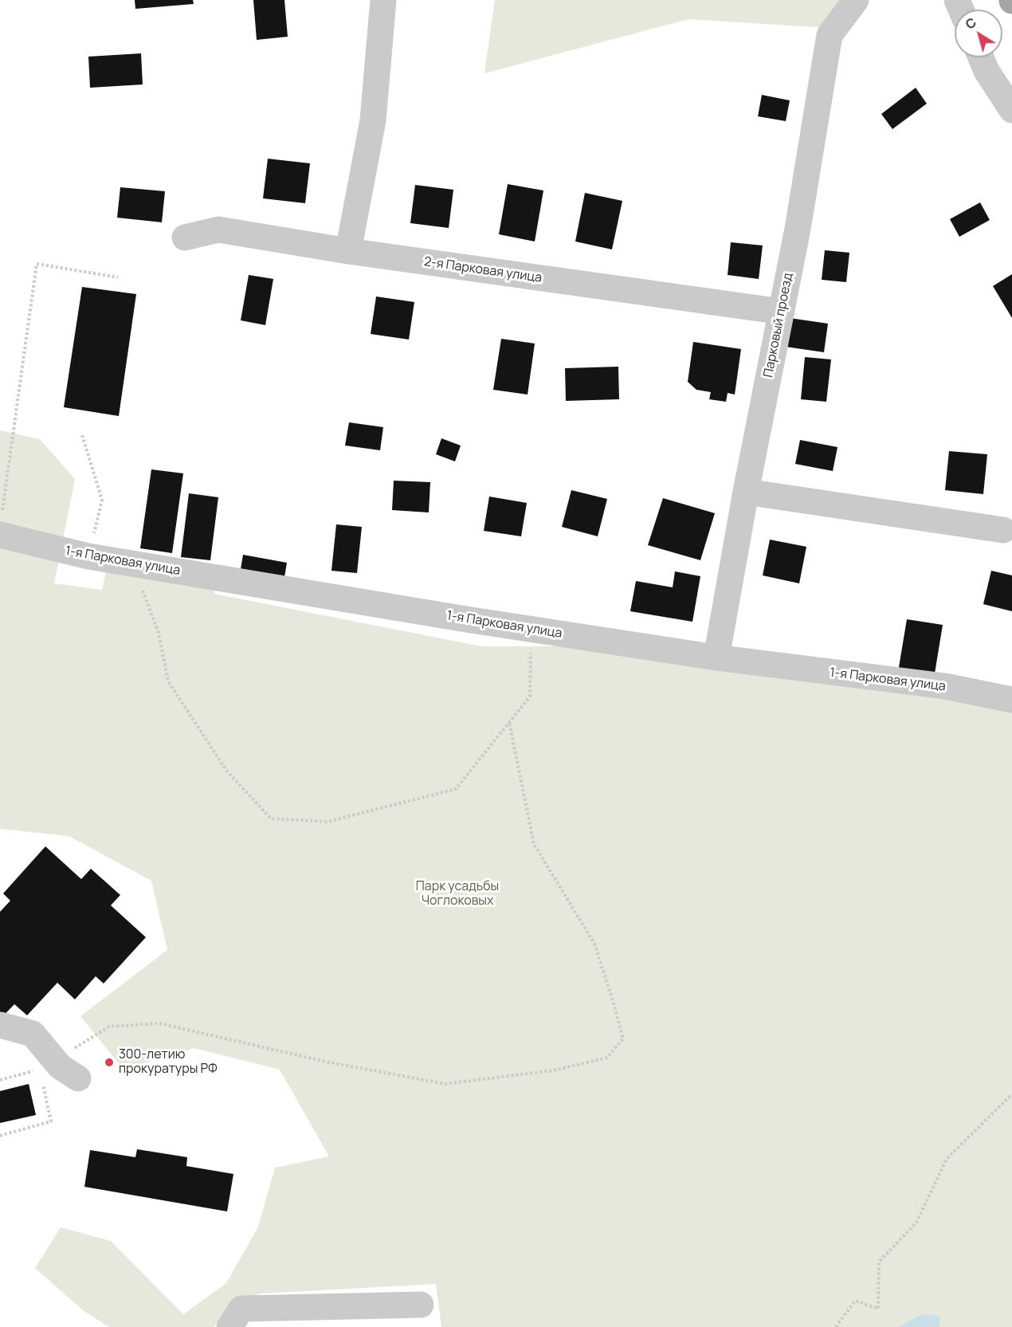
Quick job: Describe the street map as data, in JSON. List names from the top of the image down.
{
  "streets": {
    "street": ["2-я Парковая улица", "Парковый проезд", "1-я Парковая улица"]
  },
  "crossings": [
    ["2-я Парковая улица", "Парковый проезд"],
    ["Парковый проезд", "1-я Парковая улица"]
  ],
  "parks": ["Парк усадьбы Чоглоковых"],
  "places": ["300-летию прокуратуры РФ"],
  "north": "top left"
}
